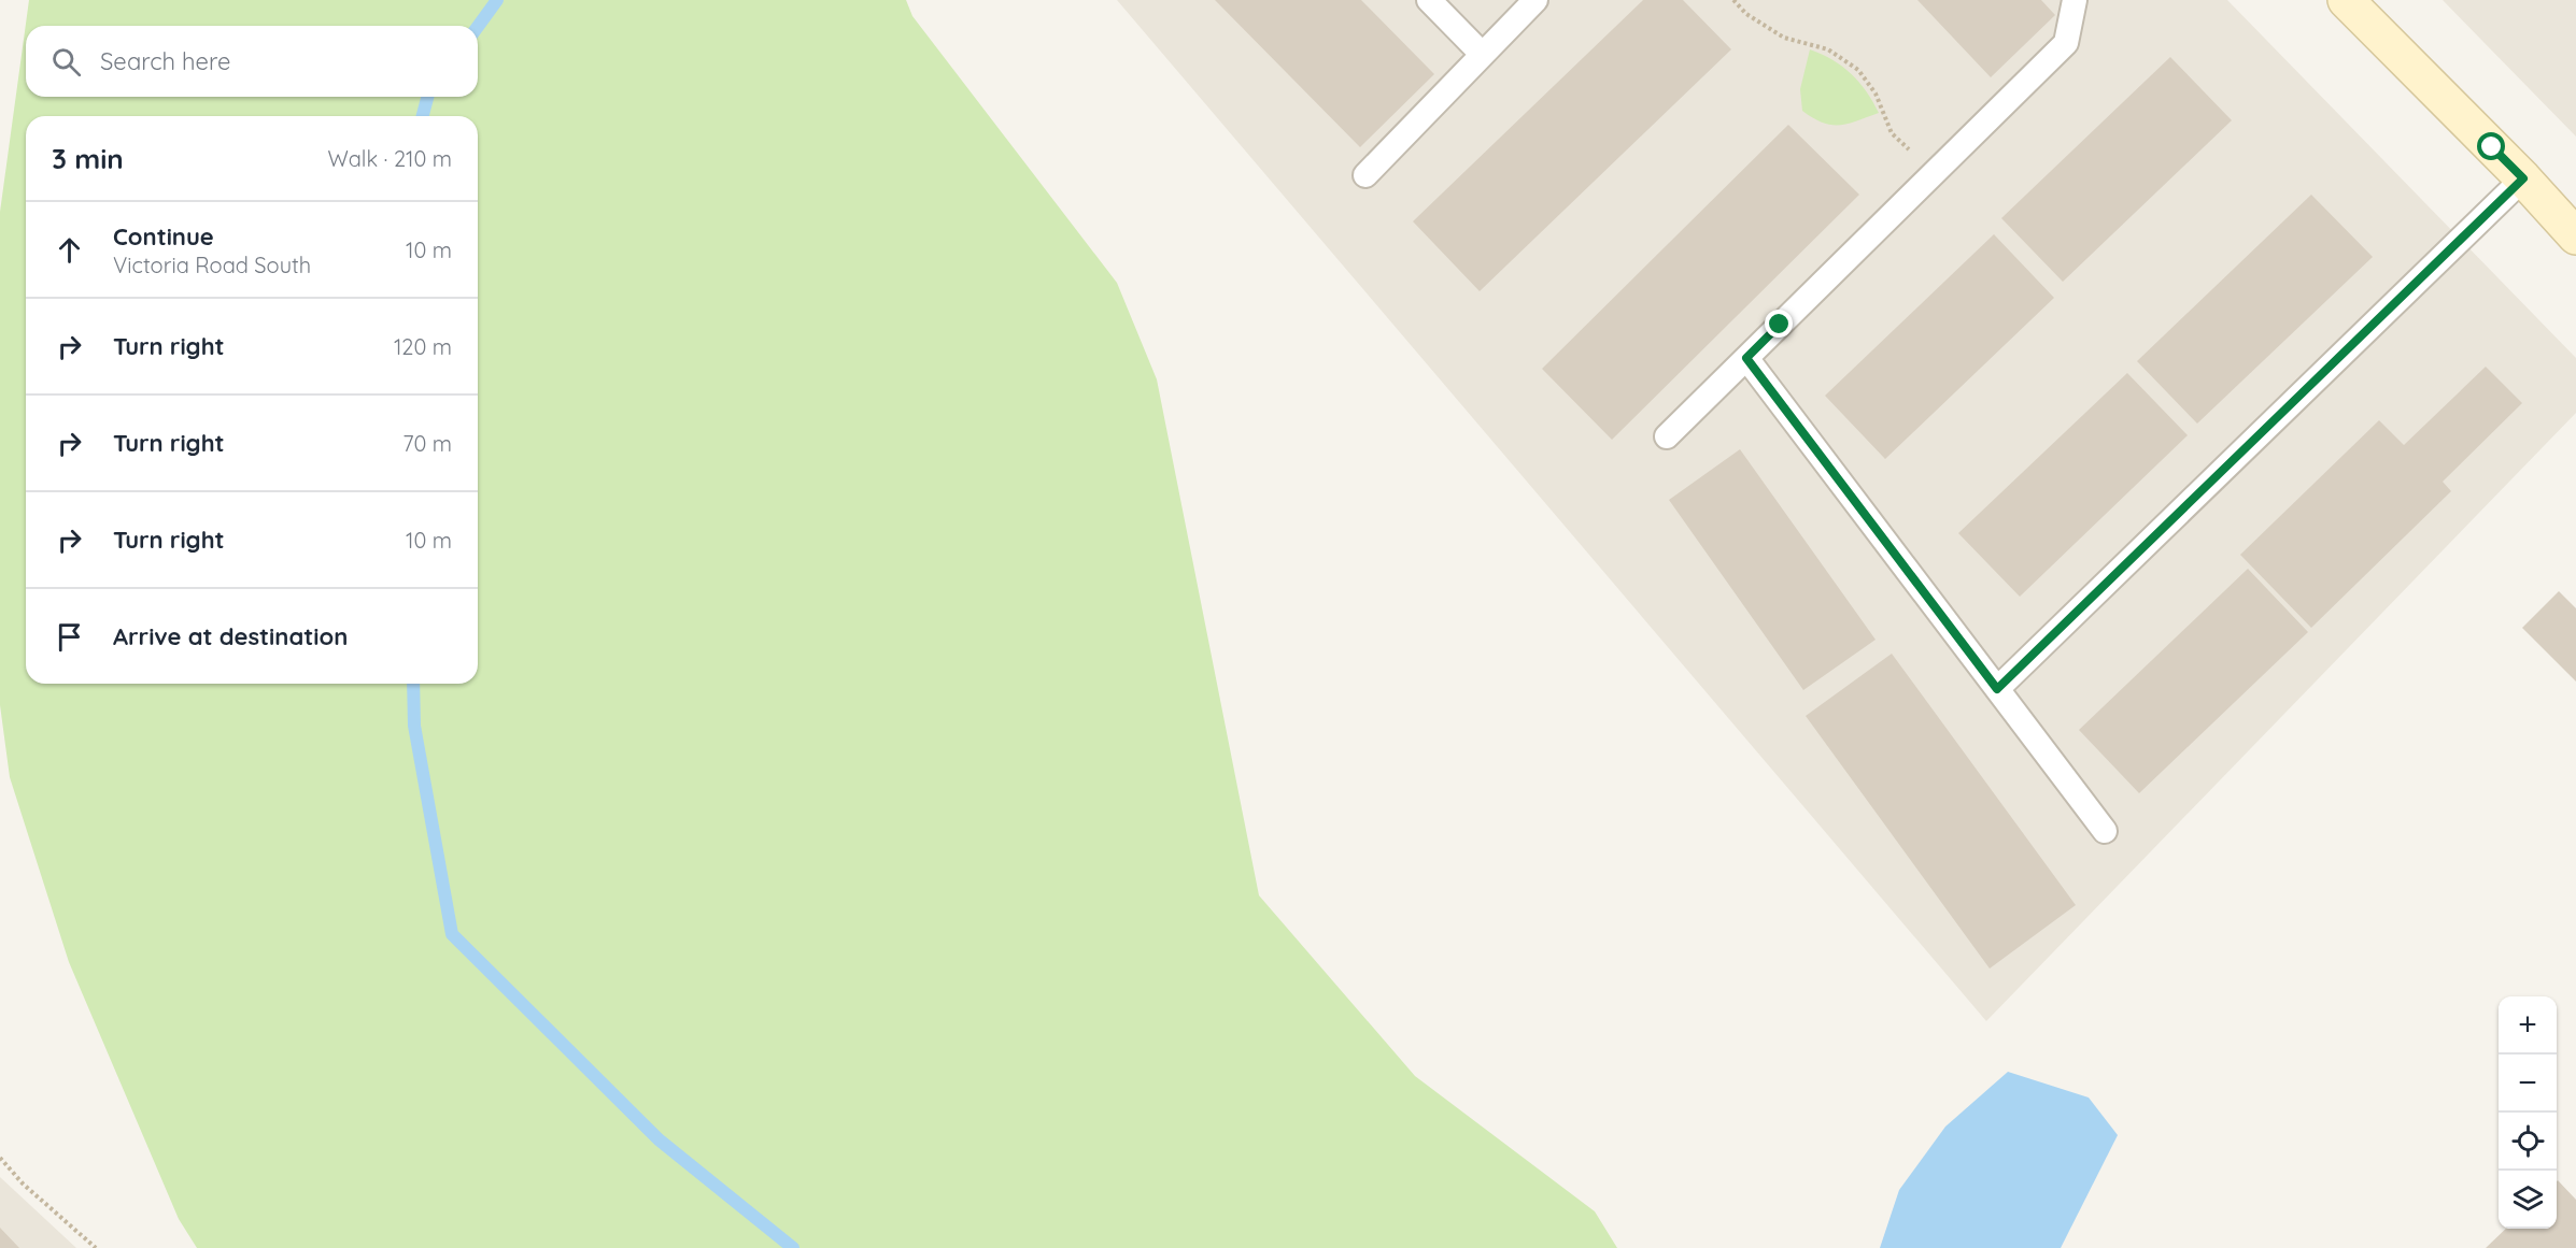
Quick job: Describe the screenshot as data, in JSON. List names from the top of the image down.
{
  "page": {
    "search": "Search here",
    "heading": ["3 min", "Walk · 210 m"],
    "list": [
      ["Continue", "Victoria Road South", "10 m"],
      ["Turn right", "120 m"],
      ["Turn right", "70 m"],
      ["Turn right", "10 m"],
      "Arrive at destination"
    ],
    "map_buttons": ["+", "−"]
  }
}
